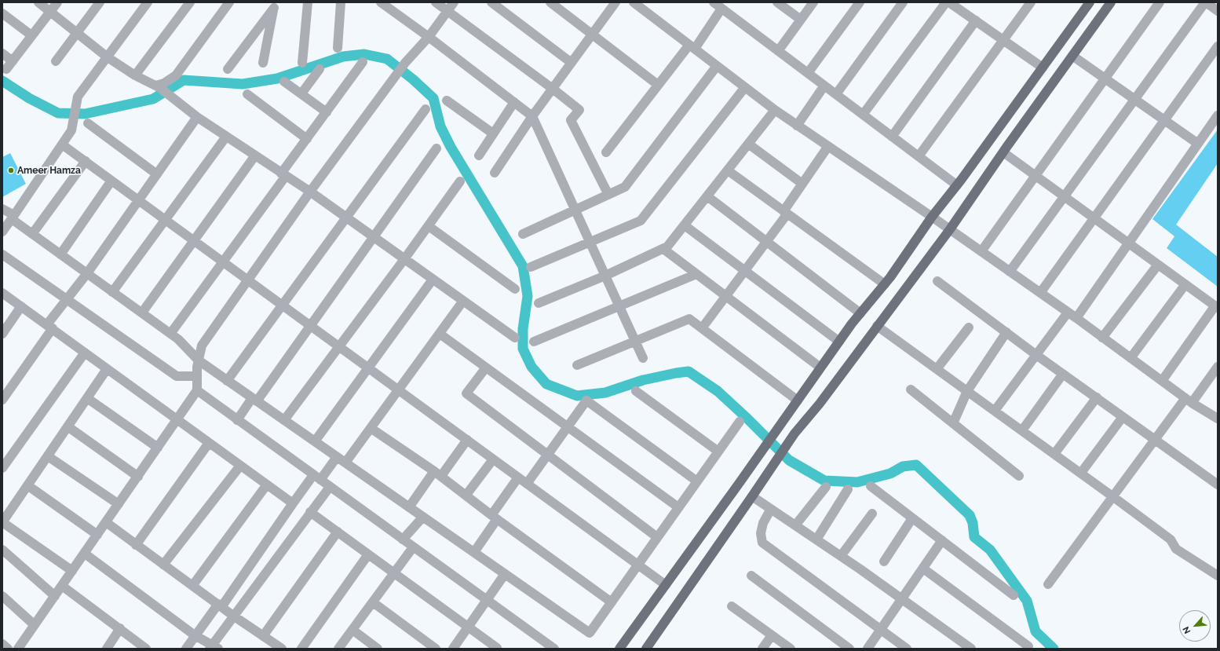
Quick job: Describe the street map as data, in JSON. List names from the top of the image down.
{
  "places": ["Ameer Hamza"],
  "north": "bottom left"
}
